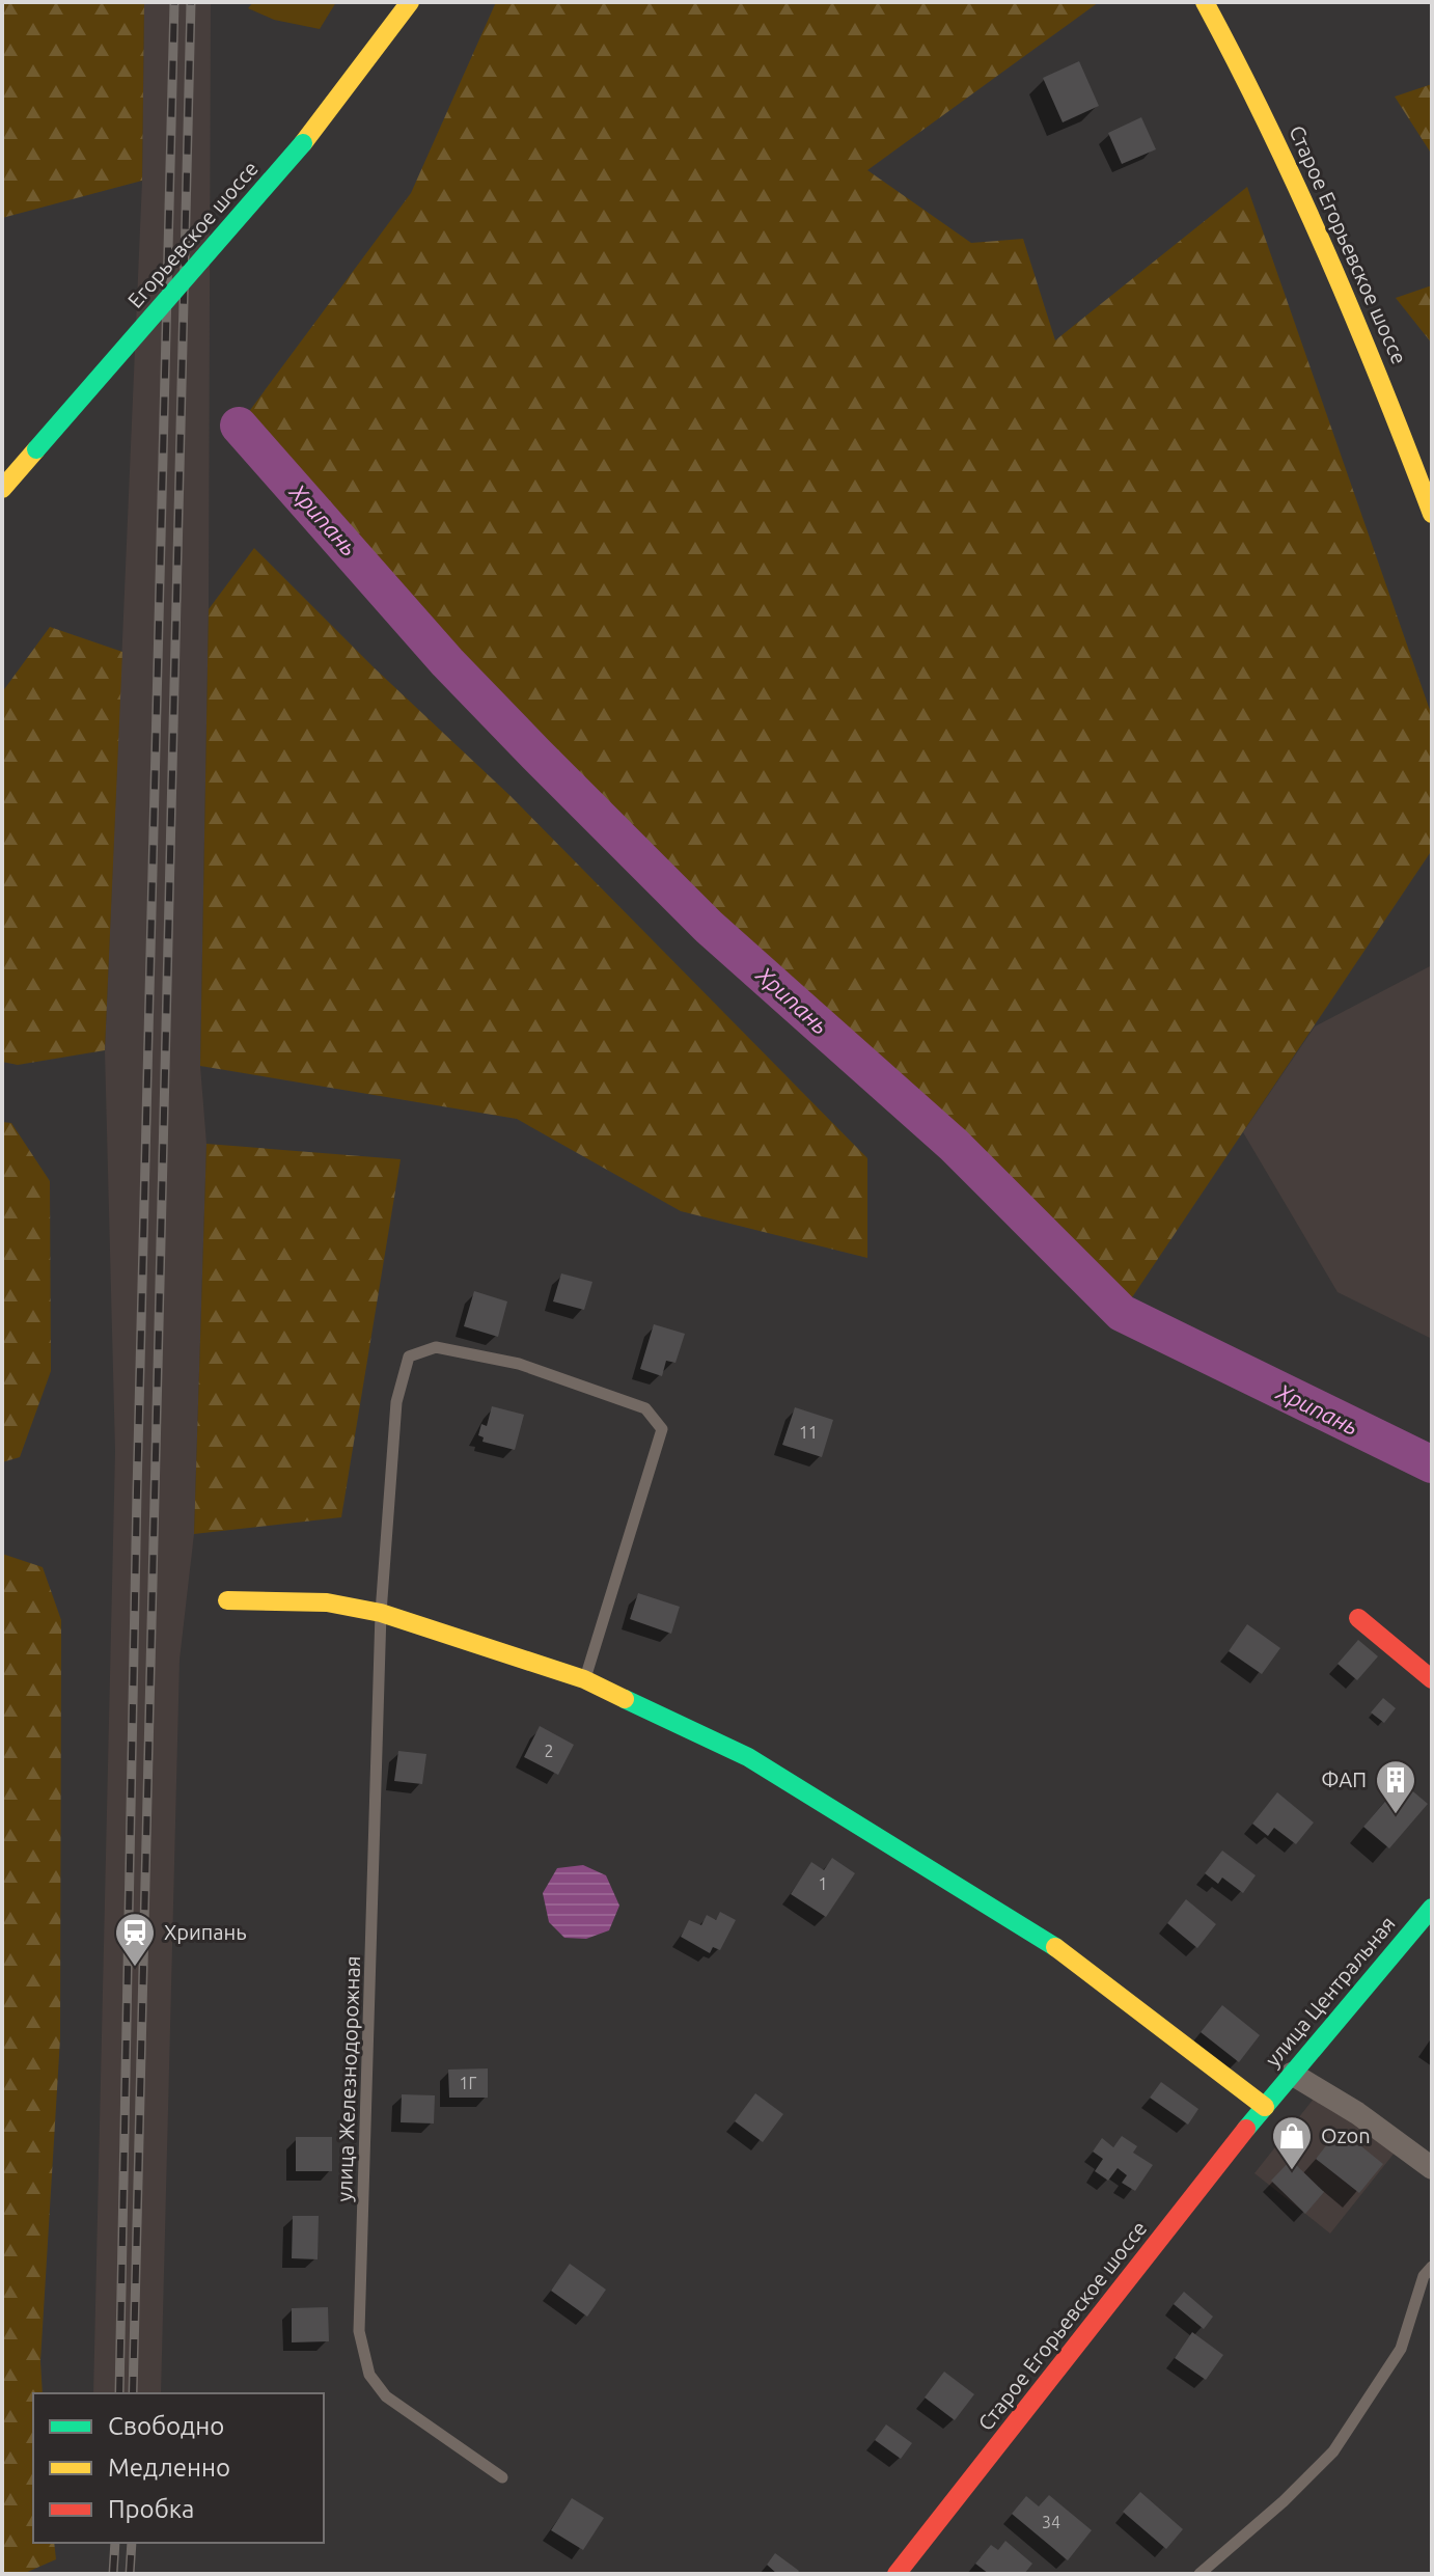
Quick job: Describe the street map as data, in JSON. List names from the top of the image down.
{
  "streets": {
    "main road": ["Егорьевское шоссе", "Старое Егорьевское шоссе", "улица Центральная"],
    "lane": ["улица Железнодорожная"]
  },
  "crossings": [
    ["Старое Егорьевское шоссе", "улица Центральная"]
  ],
  "water": ["Хрипань"],
  "places": {
    "building": ["ФАП"],
    "station": ["Хрипань"],
    "shop": ["Ozon"]
  },
  "house_numbers": [
    "11",
    "2",
    "1",
    "1Г",
    "34"
  ],
  "legend": ["Свободно", "Медленно", "Пробка"]
}
